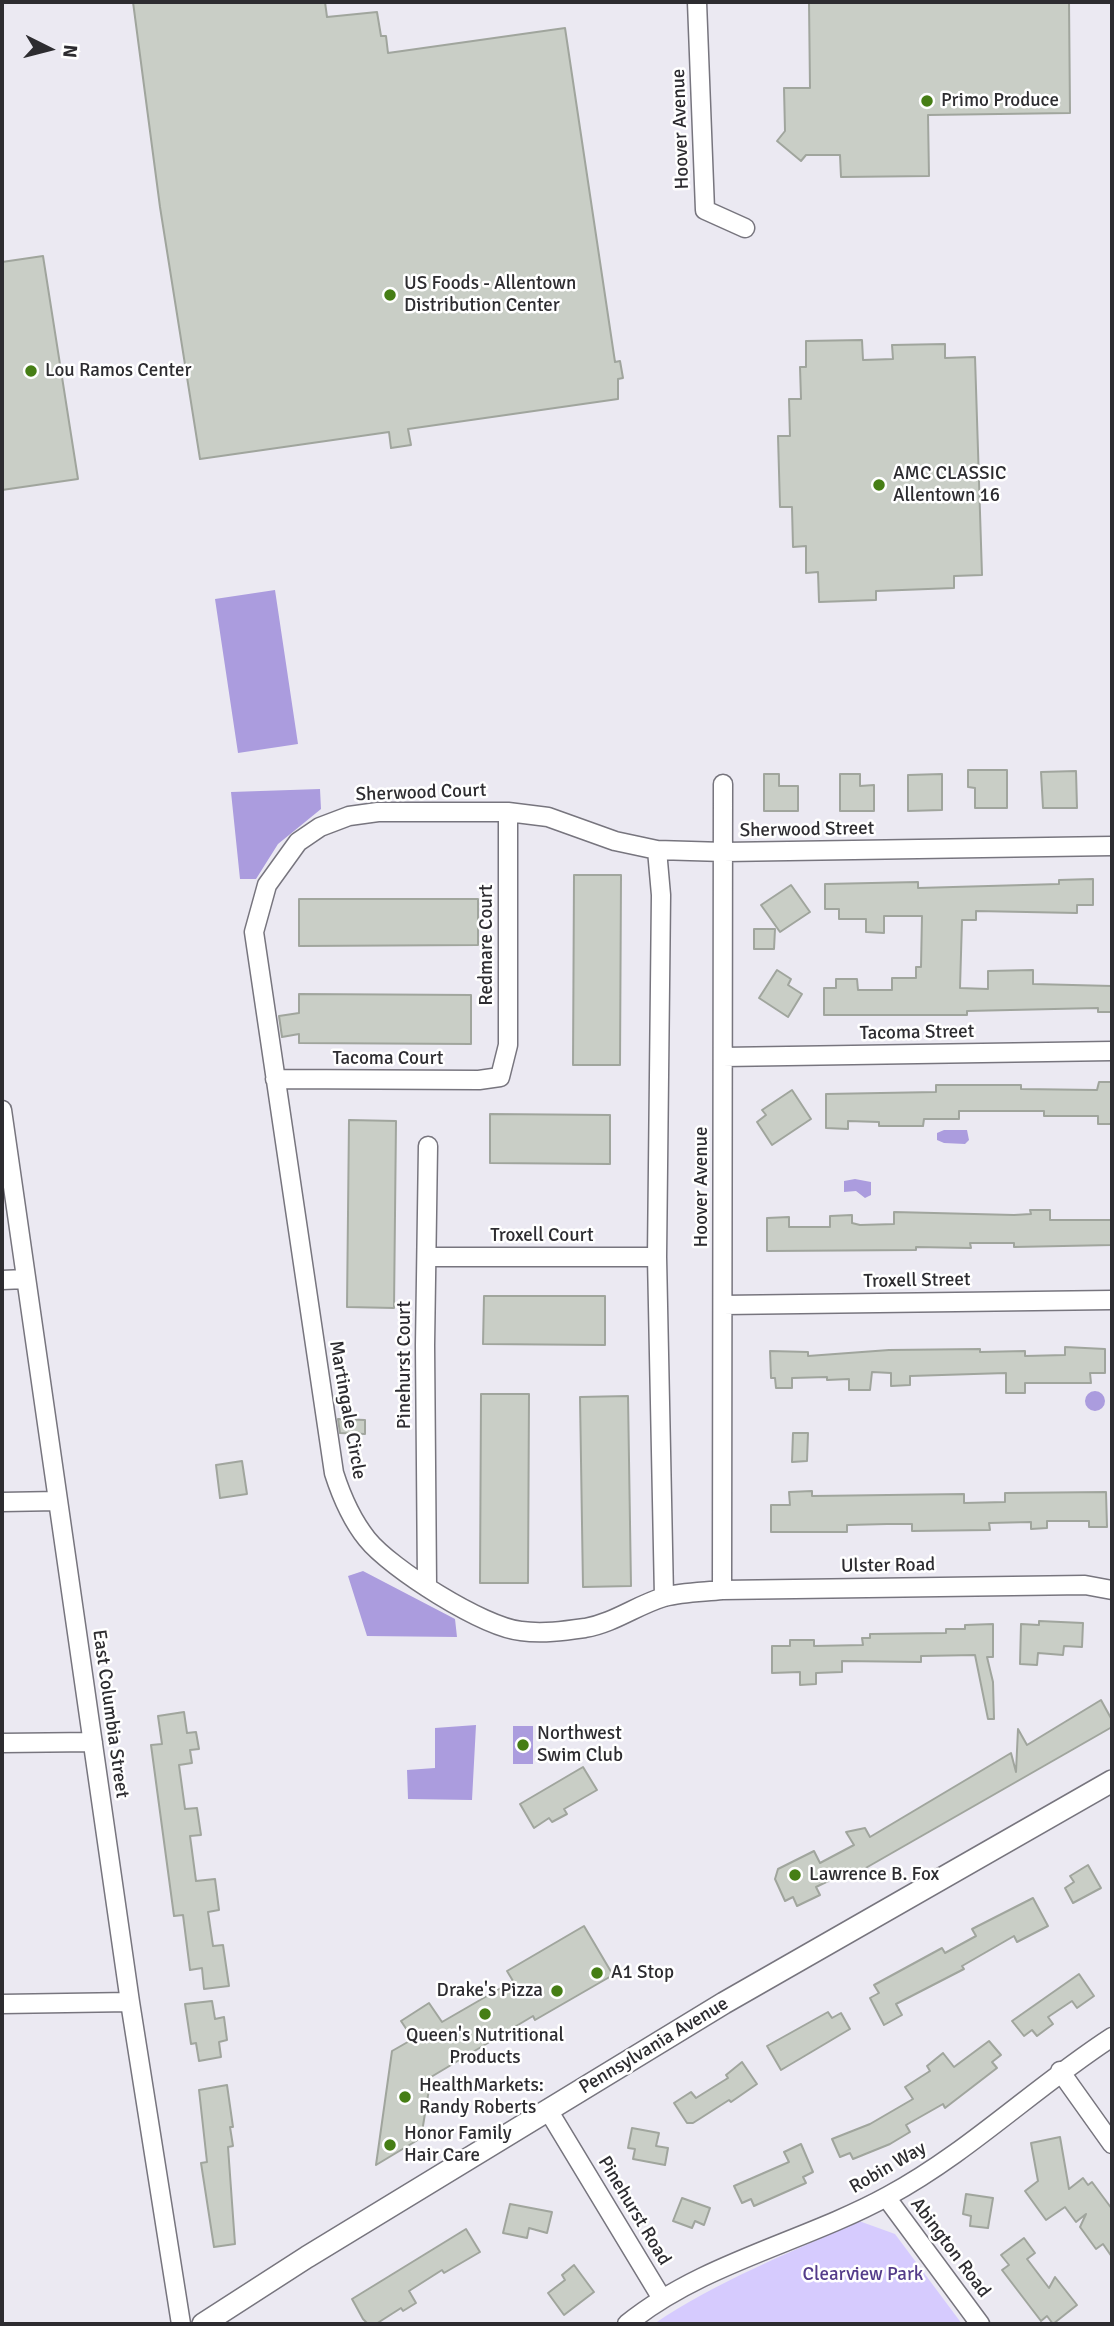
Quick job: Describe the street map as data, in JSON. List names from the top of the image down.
{
  "streets": {
    "street": [
      "Hoover Avenue",
      "Sherwood Court",
      "Sherwood Street",
      "Redmare Court",
      "Tacoma Street",
      "Tacoma Court",
      "Troxell Court",
      "Troxell Street",
      "Pinehurst Court",
      "Martingale Circle",
      "Ulster Road",
      "East Columbia Street",
      "Pennsylvania Avenue",
      "Robin Way",
      "Pinehurst Road",
      "Abington Road"
    ]
  },
  "crossings": [
    ["Hoover Avenue", "Sherwood Street"],
    ["Hoover Avenue", "Tacoma Street"],
    ["Hoover Avenue", "Troxell Street"],
    ["Hoover Avenue", "Ulster Road"],
    ["Sherwood Court", "Sherwood Street"],
    ["Sherwood Court", "Redmare Court"],
    ["Sherwood Court", "Tacoma Court"],
    ["Sherwood Court", "Martingale Circle"],
    ["Sherwood Street", "Redmare Court"],
    ["Redmare Court", "Tacoma Court"],
    ["Tacoma Court", "Martingale Circle"],
    ["Troxell Court", "Pinehurst Court"],
    ["Pinehurst Court", "Martingale Circle"],
    ["Martingale Circle", "Ulster Road"],
    ["Pennsylvania Avenue", "Pinehurst Road"],
    ["Robin Way", "Pinehurst Road"],
    ["Robin Way", "Abington Road"]
  ],
  "parks": ["Clearview Park"],
  "places": [
    "Primo Produce",
    "US Foods - Allentown Distribution Center",
    "Lou Ramos Center",
    "AMC CLASSIC Allentown 16",
    "Northwest Swim Club",
    "Lawrence B. Fox",
    "A1 Stop",
    "Drake's Pizza",
    "Queen's Nutritional Products",
    "HealthMarkets: Randy Roberts",
    "Honor Family Hair Care"
  ],
  "north": "right"
}
